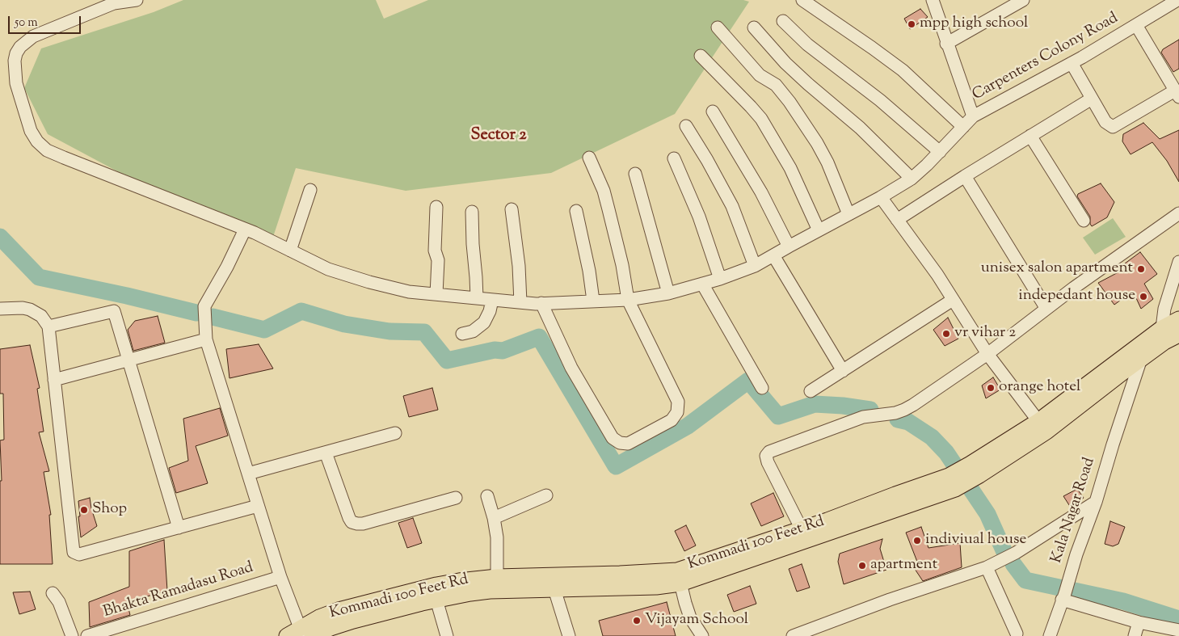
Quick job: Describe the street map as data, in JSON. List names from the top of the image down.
{
  "streets": {
    "main road": ["Kommadi 100 Feet Rd"],
    "street": ["Carpenters Colony Road", "Kala Nagar Road", "Bhakta Ramadasu Road"]
  },
  "districts": ["Sector 2"],
  "places": [
    "mpp high school",
    "unisex salon apartment",
    "indepedant house",
    "vr vihar 2",
    "orange hotel",
    "Shop",
    "indiviual house",
    "apartment",
    "Vijayam School"
  ],
  "scale_bar": "50 m"
}
